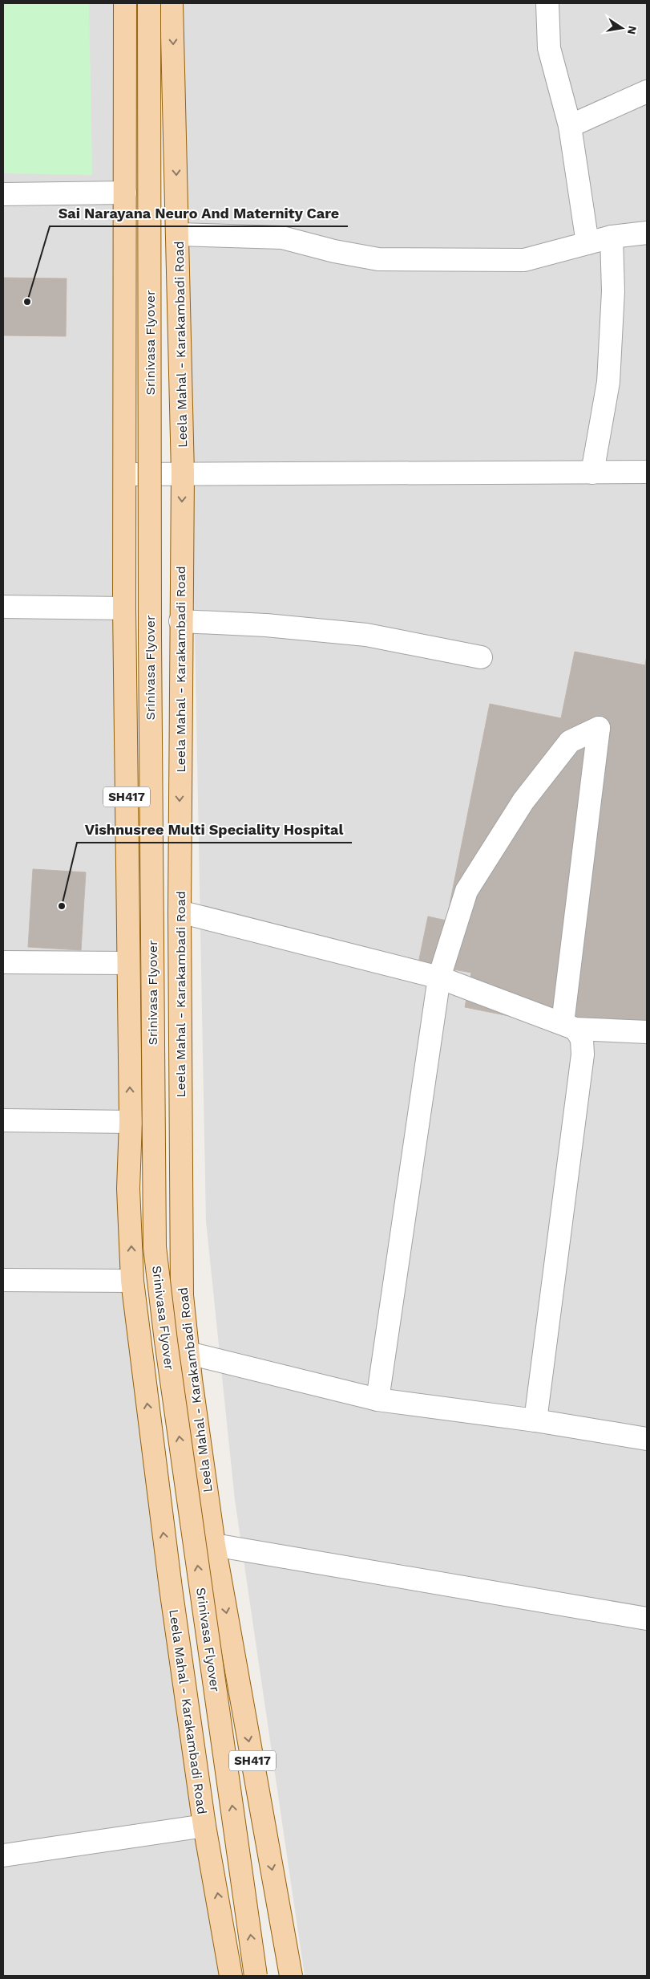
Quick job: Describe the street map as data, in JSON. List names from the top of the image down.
{
  "streets": {
    "main road": ["Srinivasa Flyover", "Leela Mahal - Karakambadi Road", "SH417"]
  },
  "one_way": ["Srinivasa Flyover"],
  "places": ["Sai Narayana Neuro And Maternity Care", "Vishnusree Multi Speciality Hospital"],
  "north": "right"
}
